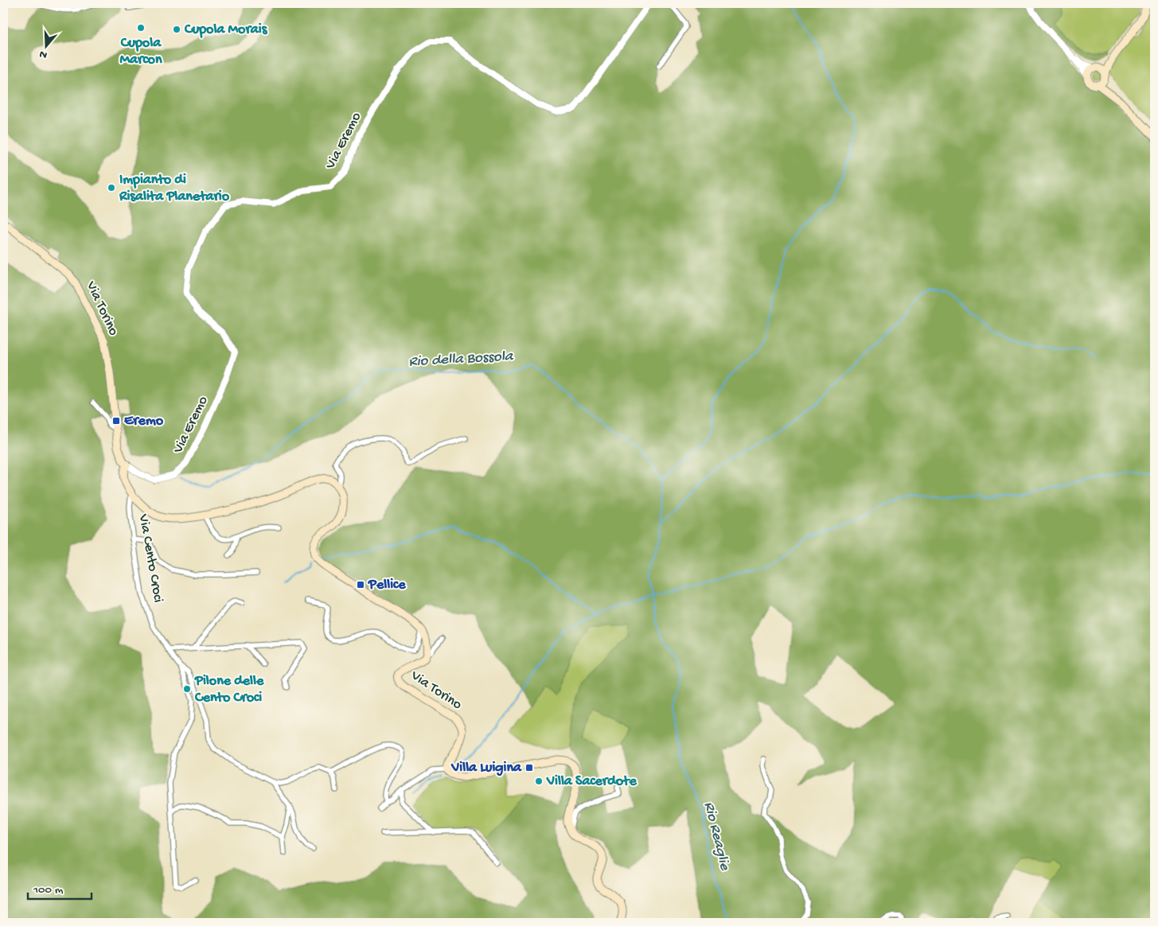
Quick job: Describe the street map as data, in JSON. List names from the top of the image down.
{
  "streets": {
    "main road": ["Via Torino"],
    "street": ["Via Eremo", "Via Cento Croci"]
  },
  "crossings": [
    ["Via Eremo", "Via Torino"],
    ["Via Torino", "Via Cento Croci"]
  ],
  "water": ["Rio della Bossola", "Rio Reaglie"],
  "places": {
    "other": [
      "Cupola Marcon",
      "Cupola Morais",
      "Impianto di Risalita Planetario",
      "Pilone delle Cento Croci",
      "Villa Sacerdote"
    ],
    "transit": ["Eremo", "Pellice", "Villa Luigina"]
  },
  "scale_bar": "100 m",
  "north": "bottom"
}
